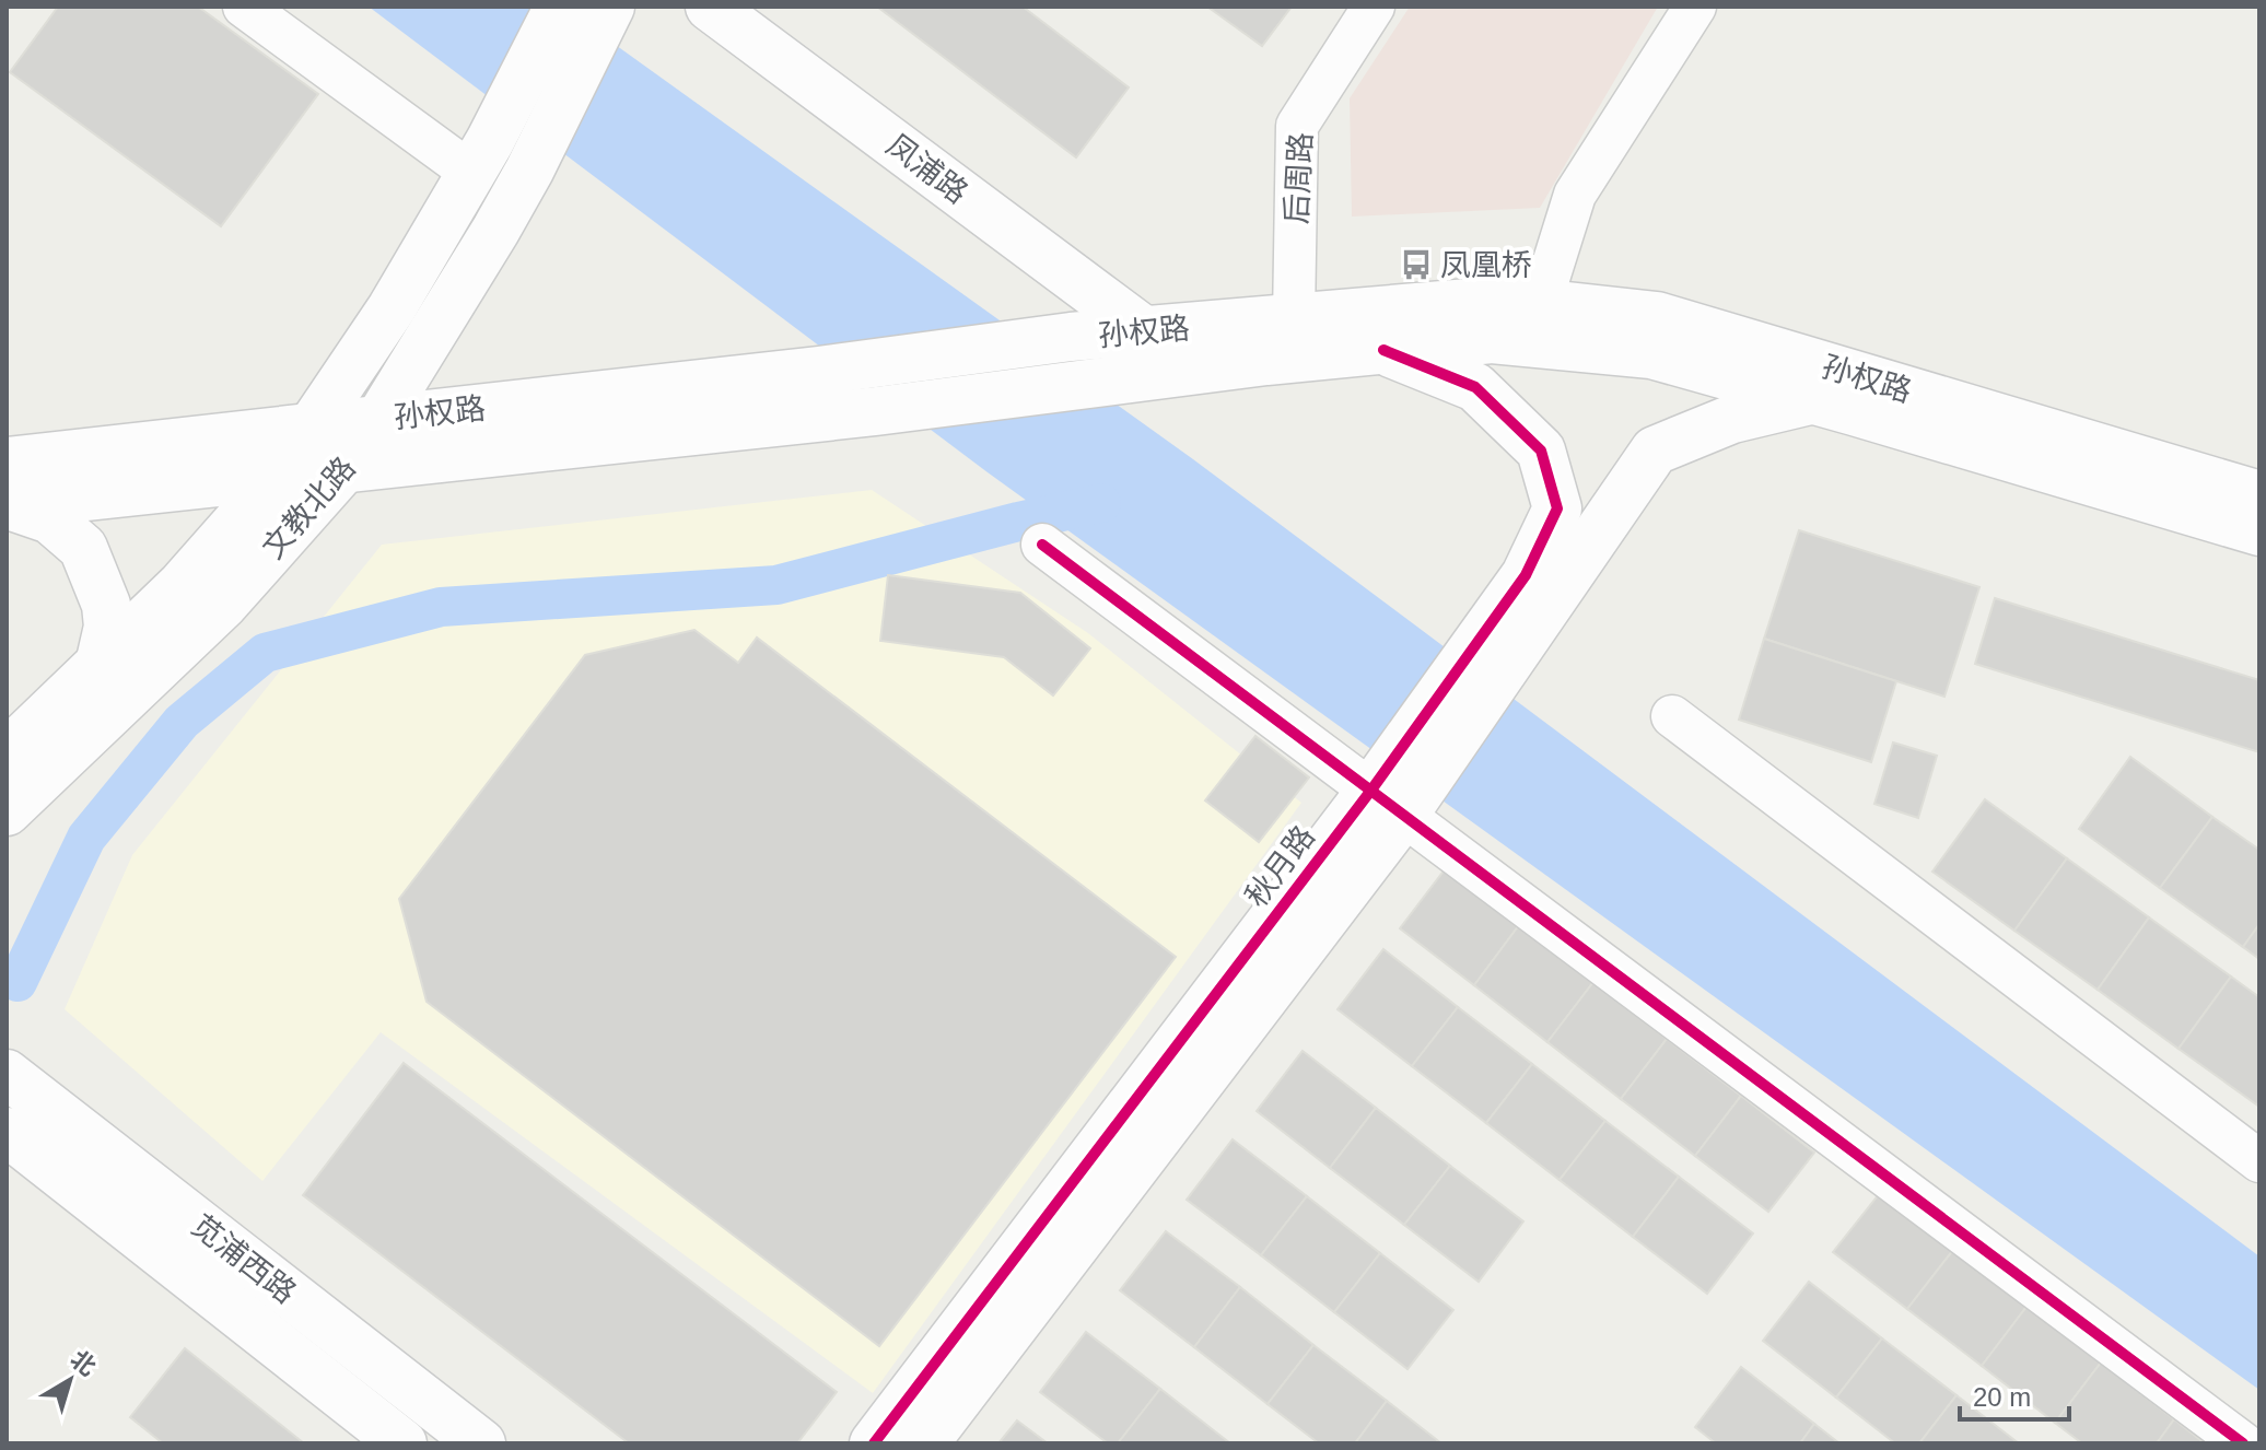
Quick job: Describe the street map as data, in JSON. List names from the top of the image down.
{
  "streets": {
    "street": [
      "凤浦路",
      "后周路",
      "孙权路",
      "文教北路",
      "秋月路",
      "苋浦西路"
    ]
  },
  "crossings": [
    ["凤浦路", "孙权路"],
    ["后周路", "孙权路"],
    ["孙权路", "文教北路"],
    ["孙权路", "秋月路"]
  ],
  "places": {
    "bus stop": ["凤凰桥"]
  },
  "scale_bar": "20 m",
  "north": "top right"
}
